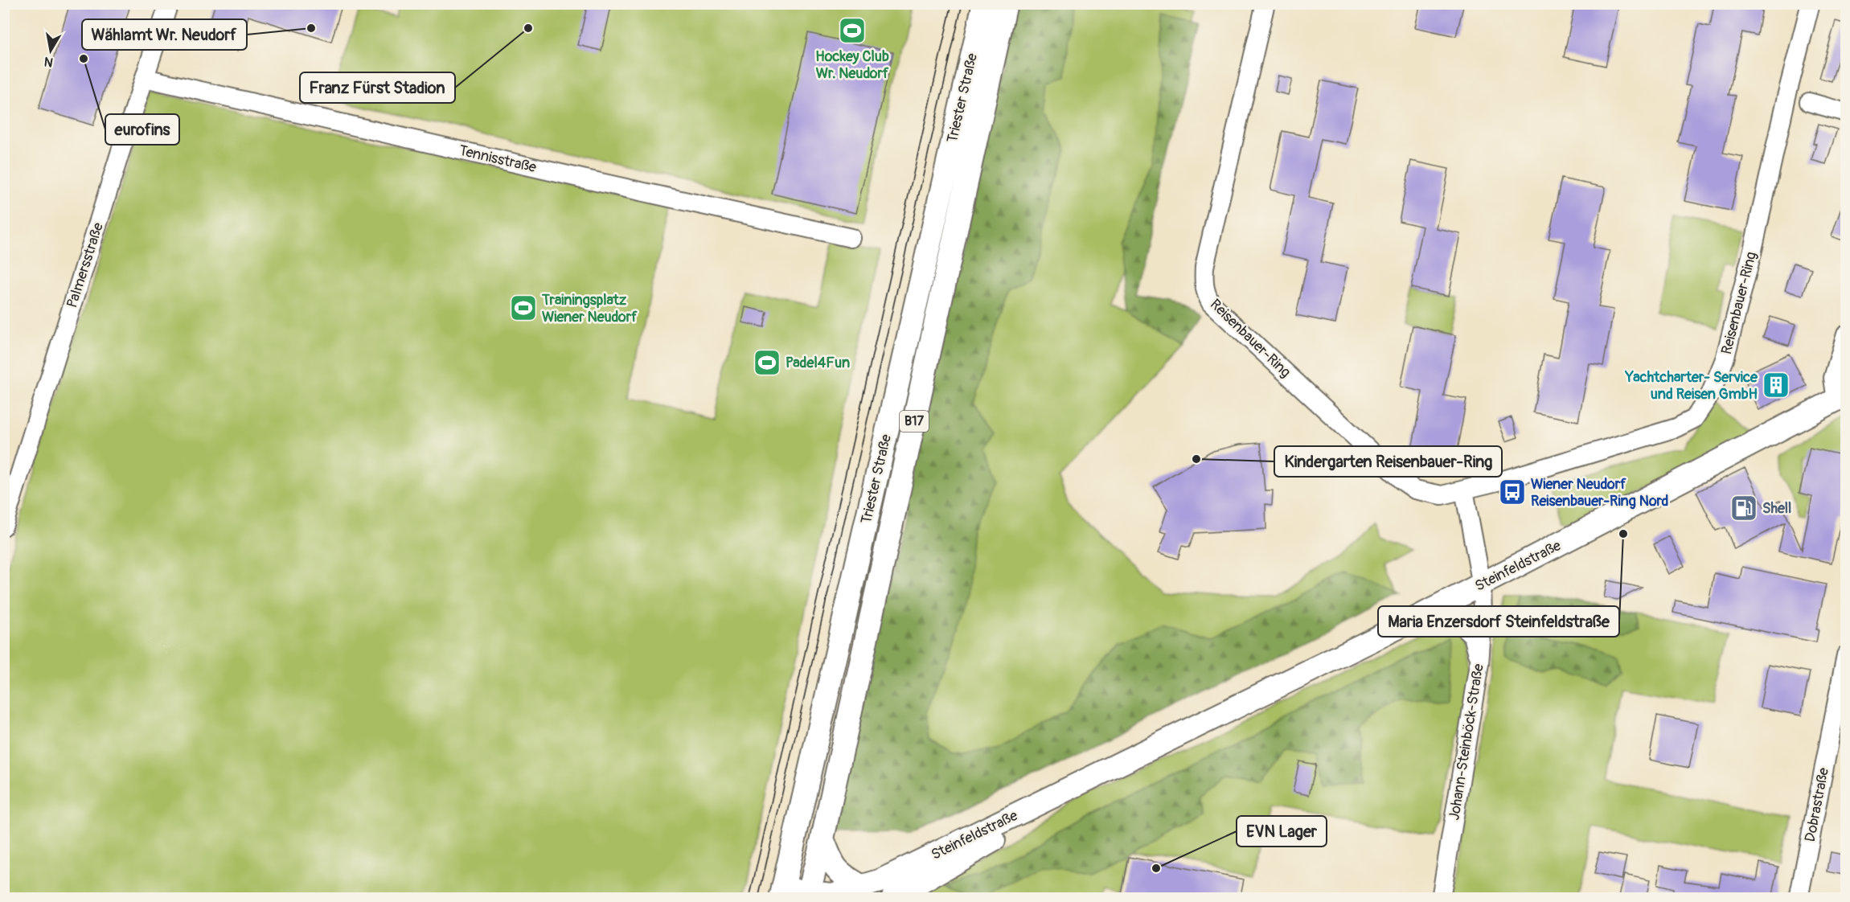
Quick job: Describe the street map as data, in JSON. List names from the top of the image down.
{
  "streets": {
    "main road": ["Triester Straße", "B17", "Steinfeldstraße"],
    "street": [
      "Tennisstraße",
      "Palmersstraße",
      "Reisenbauer-Ring",
      "Johann-Steinböck-Straße",
      "Dobrastraße"
    ]
  },
  "crossings": [
    ["Triester Straße", "Steinfeldstraße"],
    ["Tennisstraße", "Palmersstraße"],
    ["Steinfeldstraße", "Johann-Steinböck-Straße"]
  ],
  "places": {
    "other": [
      "Wählamt Wr. Neudorf",
      "Franz Fürst Stadion",
      "eurofins",
      "Kindergarten Reisenbauer-Ring",
      "Maria Enzersdorf Steinfeldstraße",
      "EVN Lager"
    ],
    "sports": ["Hockey Club Wr. Neudorf", "Trainingsplatz Wiener Neudorf", "Padel4Fun"],
    "building": ["Yachtcharter- Service und Reisen GmbH"],
    "bus stop": ["Wiener Neudorf Reisenbauer-Ring Nord"],
    "fuel station": ["Shell"]
  },
  "north": "bottom"
}
